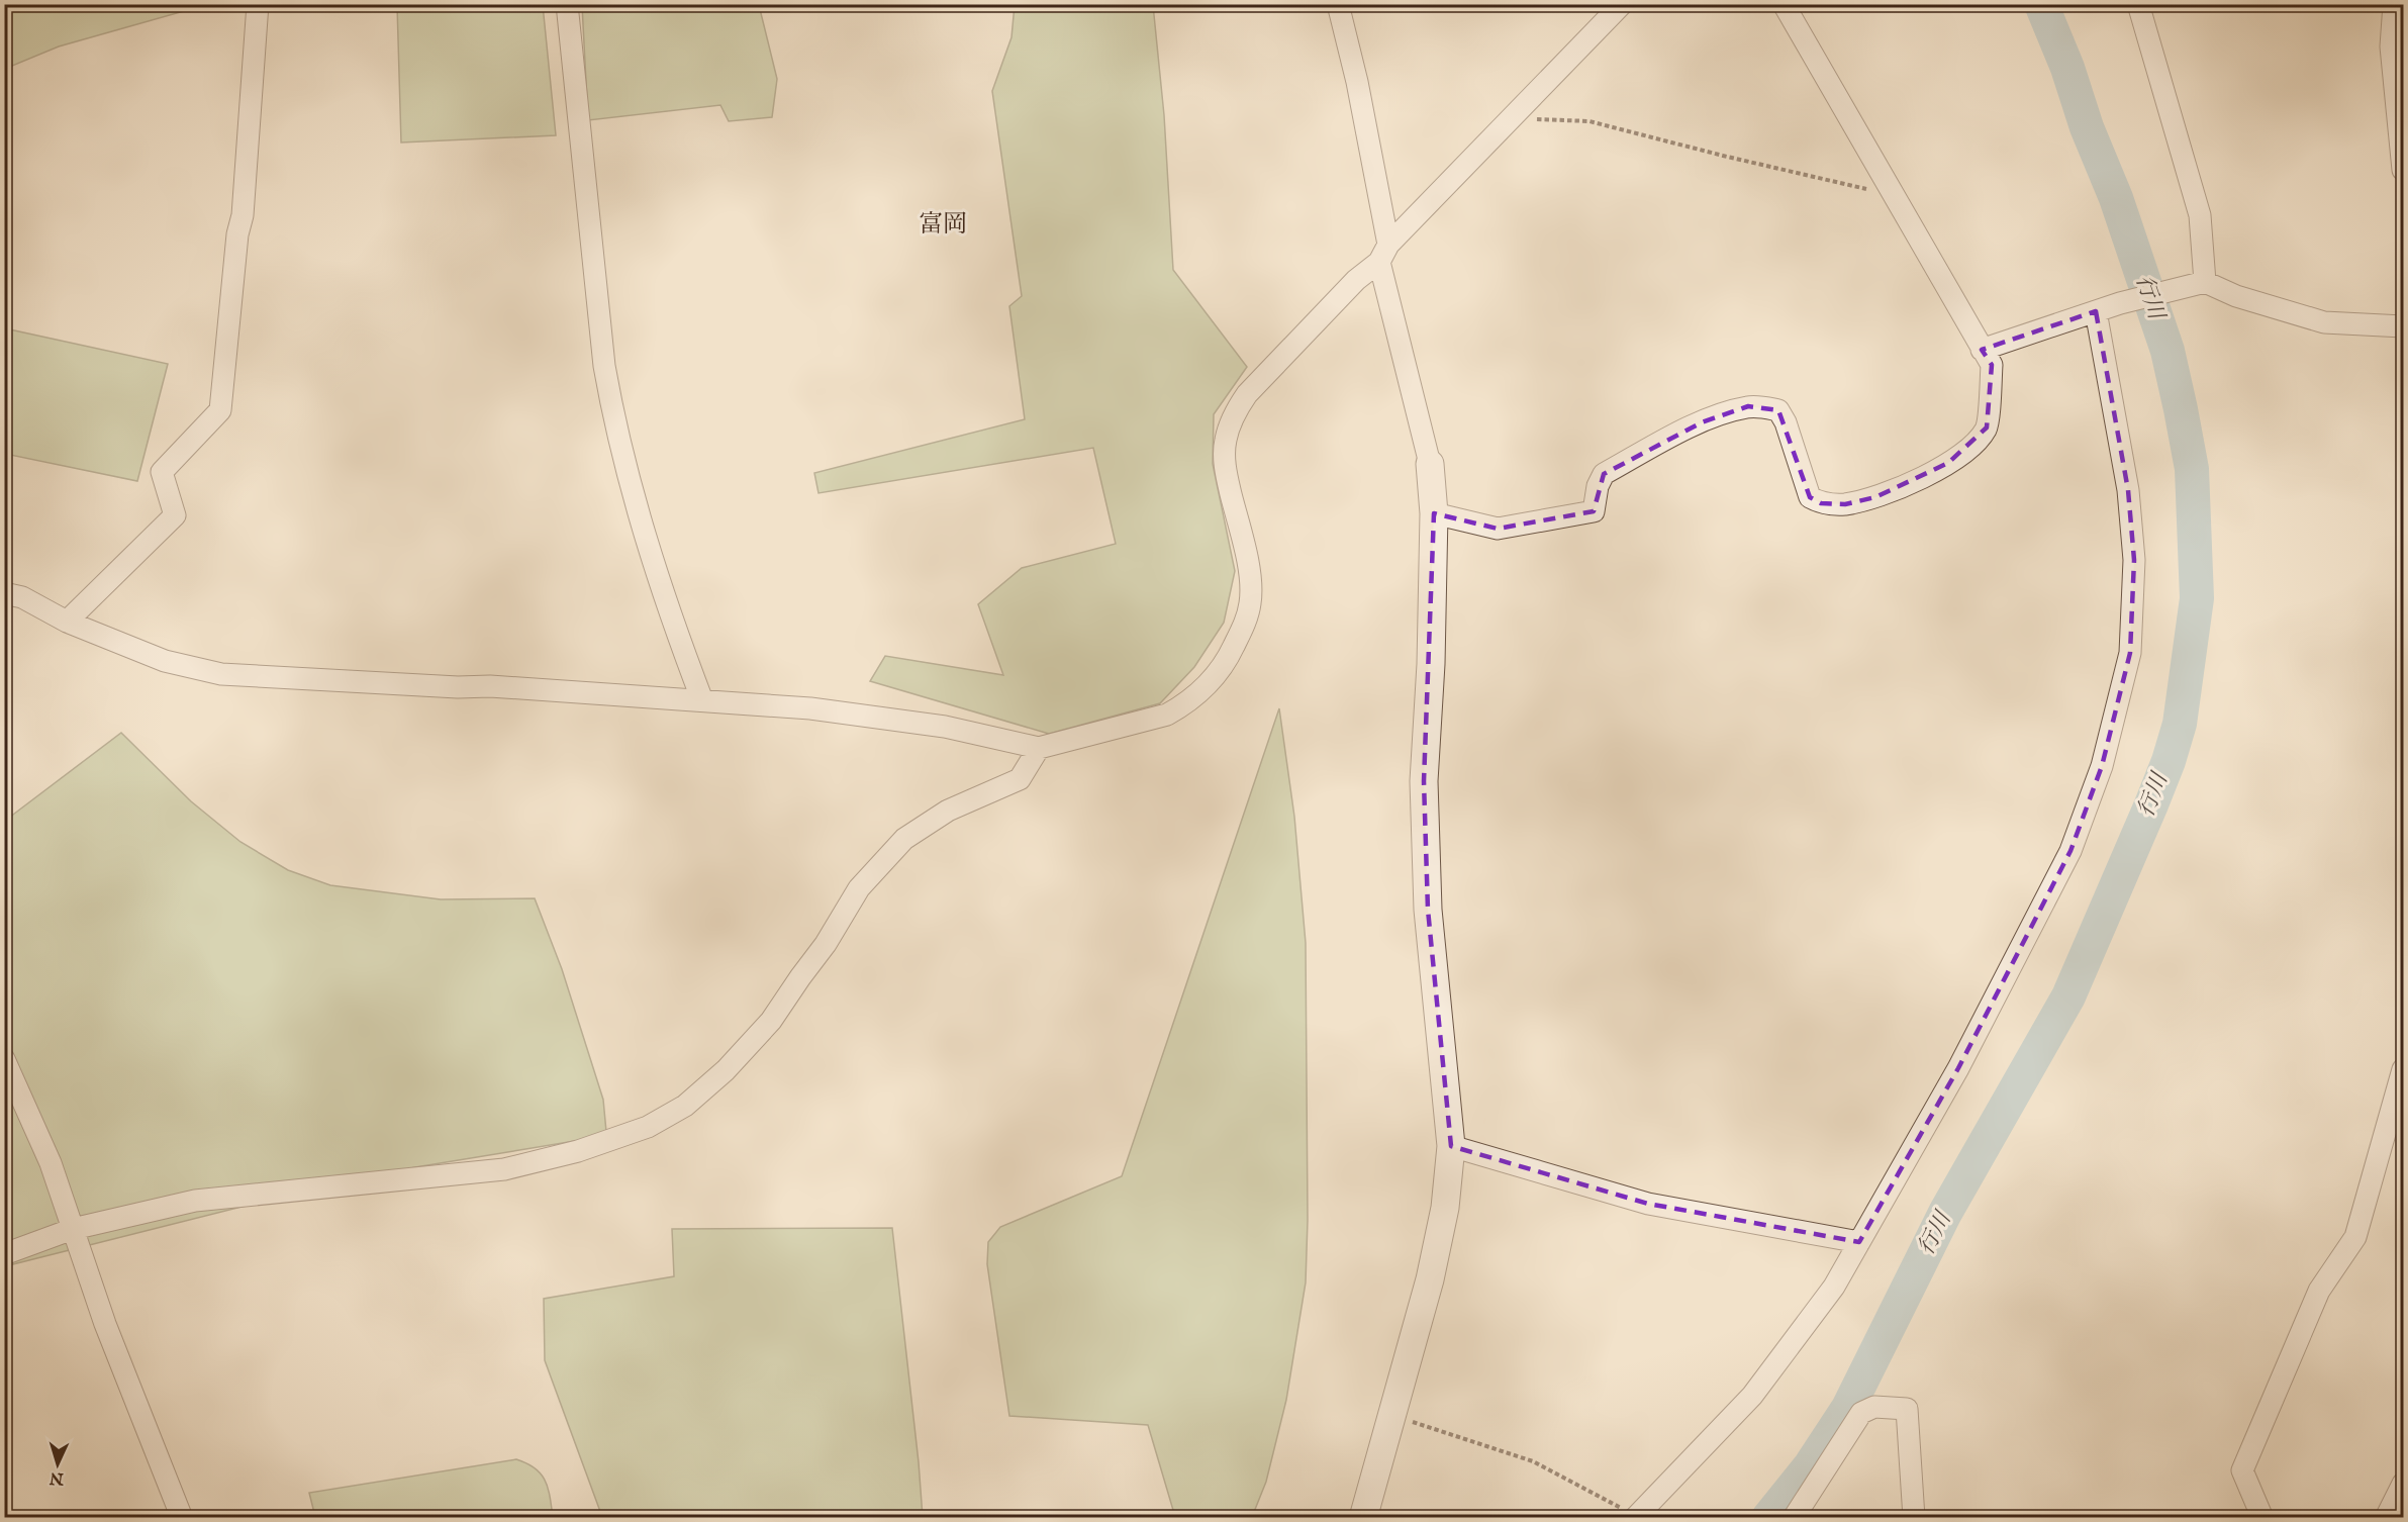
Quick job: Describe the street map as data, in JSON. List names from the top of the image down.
{
  "districts": ["富岡"],
  "water": ["行川"],
  "north": "bottom"
}
